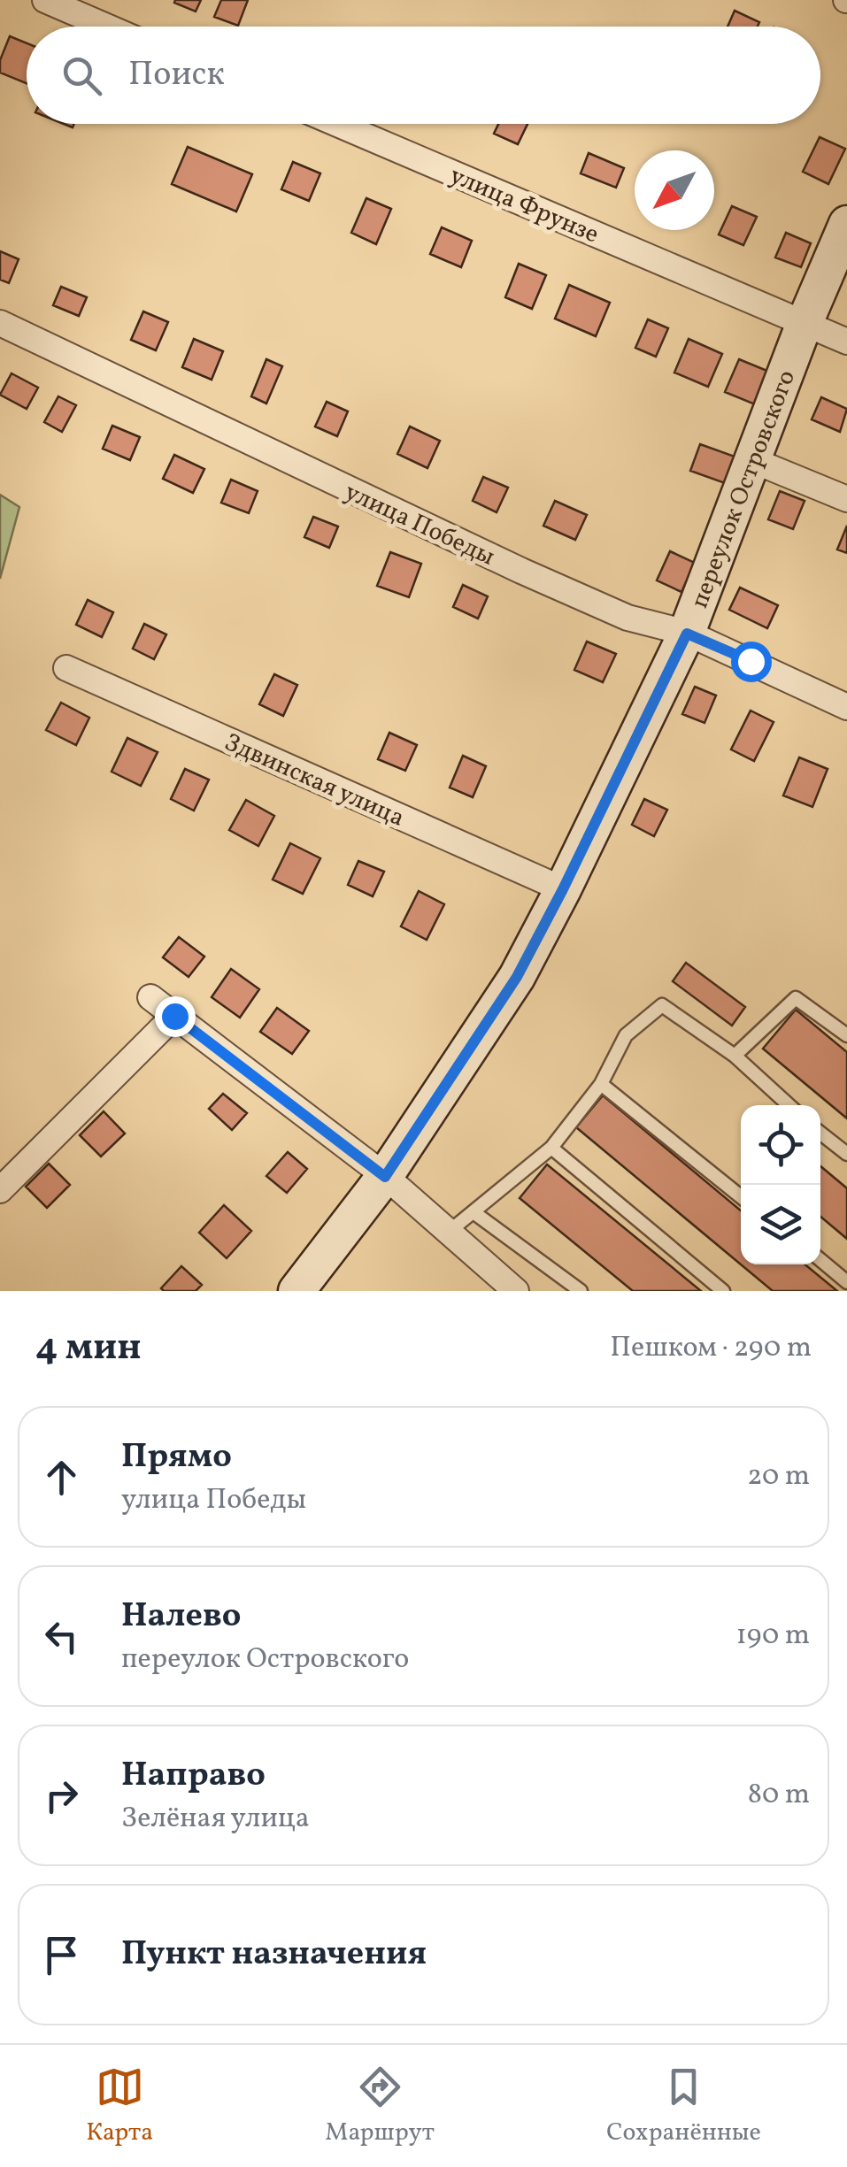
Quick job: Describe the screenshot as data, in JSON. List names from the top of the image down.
{
  "streets": {
    "street": [
      "улица Фрунзе",
      "переулок Островского",
      "улица Победы",
      "Здвинская улица"
    ]
  },
  "crossings": [
    ["улица Фрунзе", "переулок Островского"],
    ["переулок Островского", "улица Победы"],
    ["переулок Островского", "Здвинская улица"]
  ],
  "north": "bottom left",
  "page": {
    "search": "Поиск",
    "heading": ["4 мин", "Пешком · 290 m"],
    "list": [
      ["Прямо", "улица Победы", "20 m"],
      ["Налево", "переулок Островского", "190 m"],
      ["Направо", "Зелёная улица", "80 m"],
      "Пункт назначения"
    ],
    "nav": ["Карта", "Маршрут", "Сохранённые"]
  }
}
